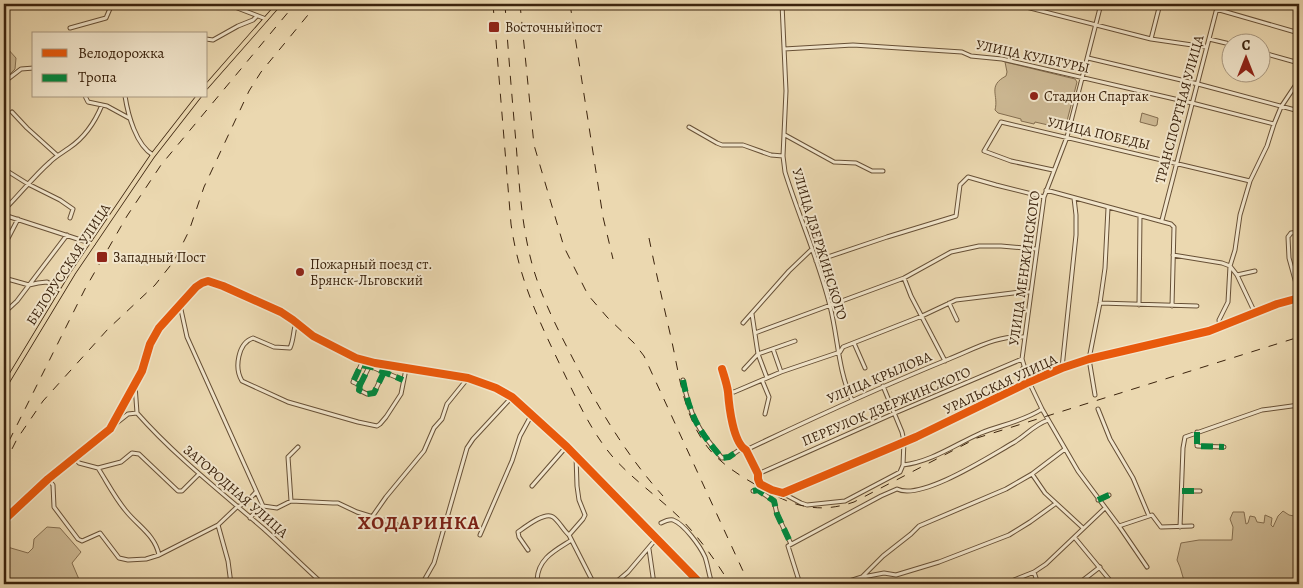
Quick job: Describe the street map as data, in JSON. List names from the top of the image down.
{
  "streets": {
    "main road": ["БЕЛОРУССКАЯ УЛИЦА"],
    "street": [
      "УЛИЦА КУЛЬТУРЫ",
      "ТРАНСПОРТНАЯ УЛИЦА",
      "УЛИЦА ПОБЕДЫ",
      "УЛИЦА ДЗЕРЖИНСКОГО",
      "УЛИЦА МЕНЖИНСКОГО",
      "УЛИЦА КРЫЛОВА",
      "УРАЛЬСКАЯ УЛИЦА",
      "ПЕРЕУЛОК ДЗЕРЖИНСКОГО",
      "ЗАГОРОДНАЯ УЛИЦА"
    ]
  },
  "crossings": [
    ["УЛИЦА КУЛЬТУРЫ", "ТРАНСПОРТНАЯ УЛИЦА"],
    ["УЛИЦА КУЛЬТУРЫ", "УЛИЦА ДЗЕРЖИНСКОГО"],
    ["УЛИЦА КУЛЬТУРЫ", "УЛИЦА МЕНЖИНСКОГО"],
    ["ТРАНСПОРТНАЯ УЛИЦА", "УЛИЦА ПОБЕДЫ"],
    ["УЛИЦА ПОБЕДЫ", "УЛИЦА МЕНЖИНСКОГО"],
    ["УЛИЦА ДЗЕРЖИНСКОГО", "УЛИЦА КРЫЛОВА"],
    ["УЛИЦА МЕНЖИНСКОГО", "УЛИЦА КРЫЛОВА"],
    ["УЛИЦА МЕНЖИНСКОГО", "УРАЛЬСКАЯ УЛИЦА"],
    ["УЛИЦА МЕНЖИНСКОГО", "ПЕРЕУЛОК ДЗЕРЖИНСКОГО"]
  ],
  "districts": ["ХОДАРИНКА"],
  "places": {
    "transit": ["Восточный пост", "Западный Пост"],
    "other": ["Стадион Спартак", "Пожарный поезд ст. Брянск-Льговский"]
  },
  "legend": ["Велодорожка", "Тропа"],
  "north": "top"
}
